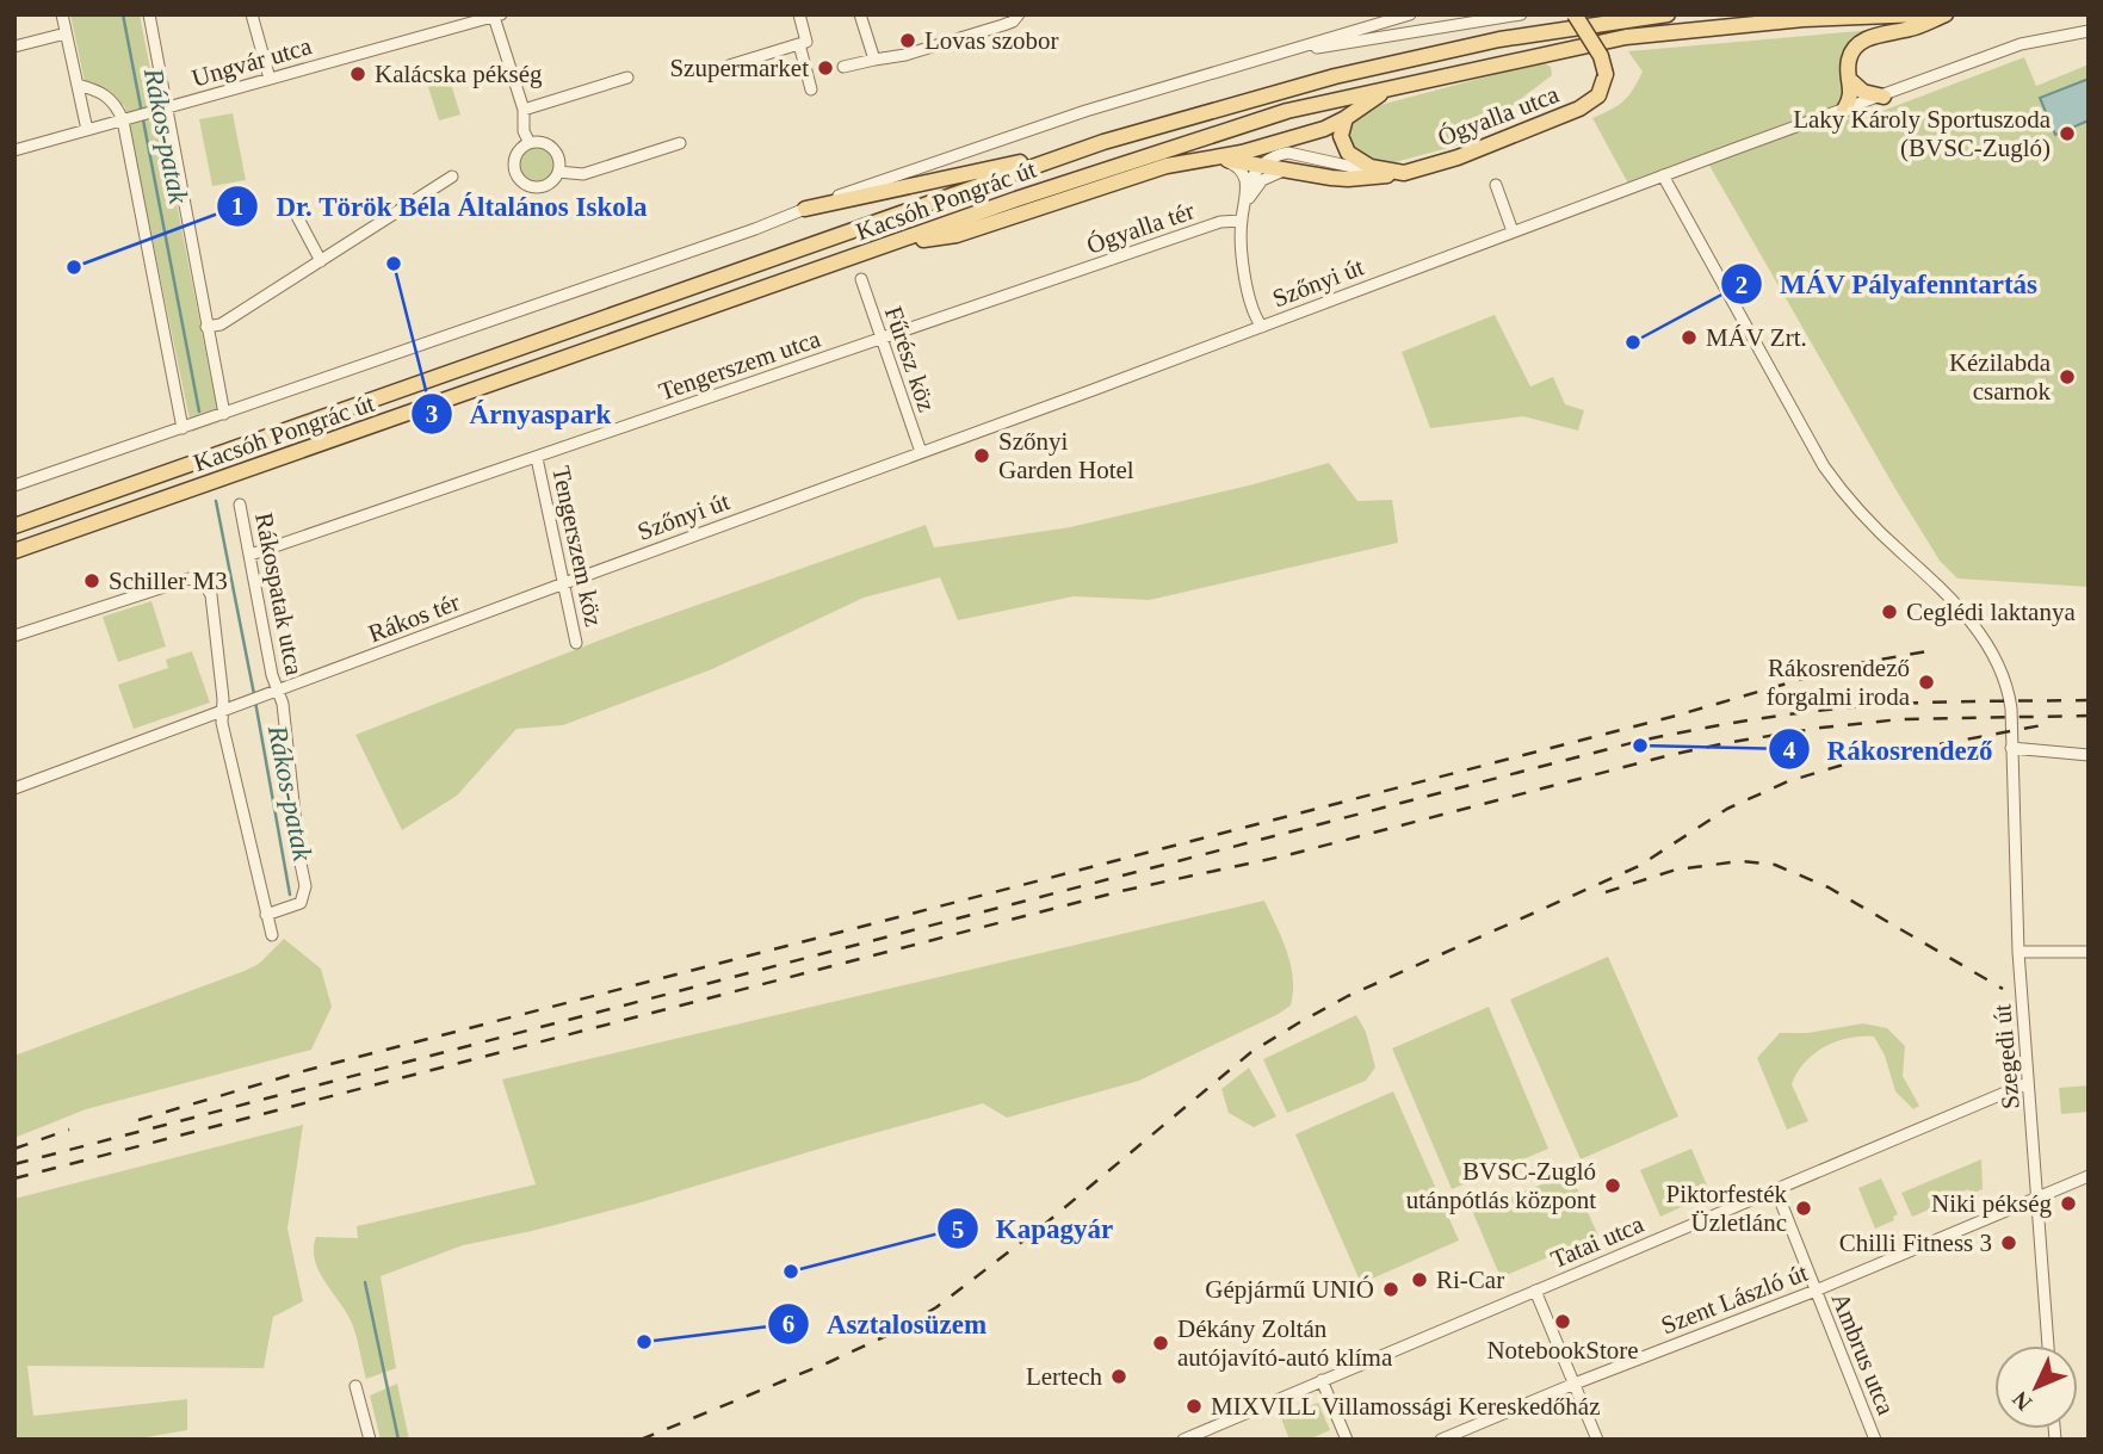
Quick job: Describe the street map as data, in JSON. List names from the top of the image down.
{
  "streets": {
    "main road": ["Ógyalla utca", "Kacsóh Pongrác út"],
    "street": [
      "Ungvár utca",
      "Ógyalla tér",
      "Szőnyi út",
      "Fűrész köz",
      "Tengerszem utca",
      "Tengerszem köz",
      "Rákospatak utca",
      "Rákos tér",
      "Szegedi út",
      "Tatai utca",
      "Szent László út",
      "Ambrus utca"
    ]
  },
  "crossings": [
    ["Ógyalla tér", "Tengerszem utca"],
    ["Szőnyi út", "Fűrész köz"],
    ["Szőnyi út", "Tengerszem köz"],
    ["Szőnyi út", "Rákos tér"],
    ["Szőnyi út", "Szegedi út"],
    ["Fűrész köz", "Tengerszem utca"],
    ["Tengerszem utca", "Tengerszem köz"],
    ["Tengerszem utca", "Rákospatak utca"],
    ["Tengerszem köz", "Rákos tér"],
    ["Rákospatak utca", "Rákos tér"],
    ["Szegedi út", "Tatai utca"],
    ["Szegedi út", "Szent László út"],
    ["Tatai utca", "Ambrus utca"],
    ["Szent László út", "Ambrus utca"]
  ],
  "water": ["Rákos-patak"],
  "places": [
    "Lovas szobor",
    "Szupermarket",
    "Kalácska pékség",
    "Laky Károly Sportuszoda (BVSC-Zugló)",
    "Árnyaspark",
    "Dr. Török Béla Általános Iskola",
    "MÁV Zrt.",
    "MÁV Pályafenntartás",
    "Kézilabda csarnok",
    "Szőnyi Garden Hotel",
    "Schiller M3",
    "Ceglédi laktanya",
    "Rákosrendező forgalmi iroda",
    "Rákosrendező",
    "BVSC-Zugló utánpótlás központ",
    "Niki pékség",
    "Piktorfesték Üzletlánc",
    "Chilli Fitness 3",
    "Kapagyár",
    "Ri-Car",
    "Gépjármű UNIÓ",
    "NotebookStore",
    "Asztalosüzem",
    "Dékány Zoltán autójavító-autó klíma",
    "Lertech",
    "MIXVILL Villamossági Kereskedőház"
  ],
  "north": "bottom left"
}
